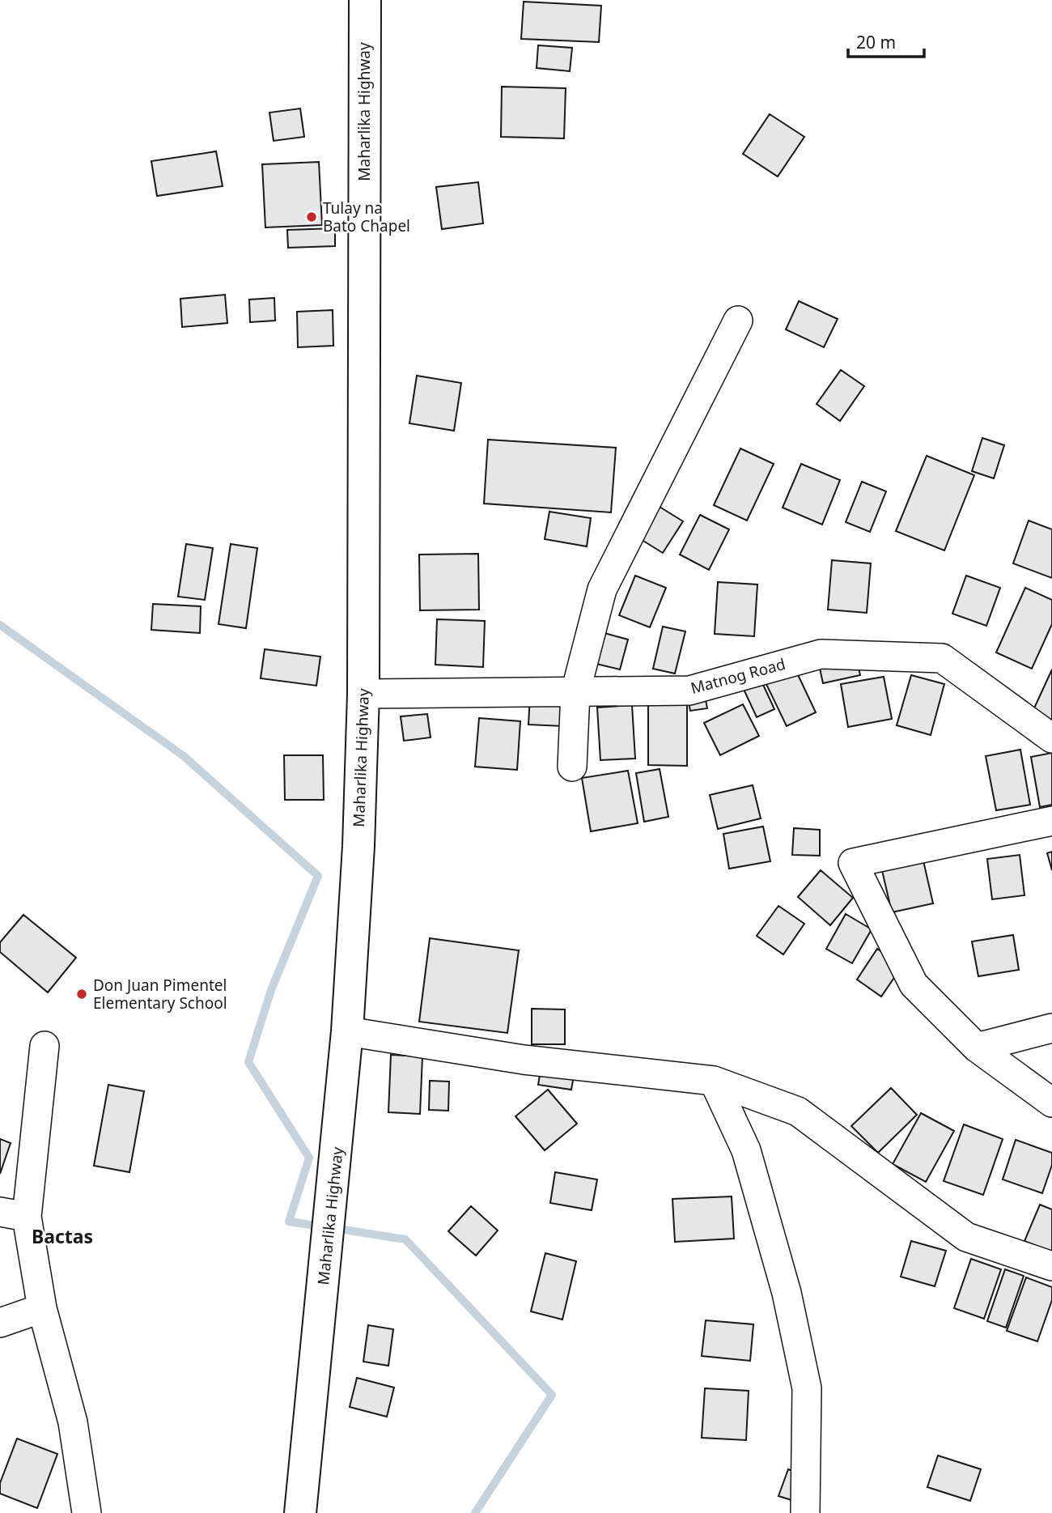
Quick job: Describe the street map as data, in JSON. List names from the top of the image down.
{
  "streets": {
    "highway": ["Maharlika Highway"],
    "street": ["Matnog Road"]
  },
  "crossings": [
    ["Maharlika Highway", "Matnog Road"]
  ],
  "districts": ["Bactas"],
  "places": ["Tulay na Bato Chapel", "Don Juan Pimentel Elementary School"],
  "scale_bar": "20 m"
}
